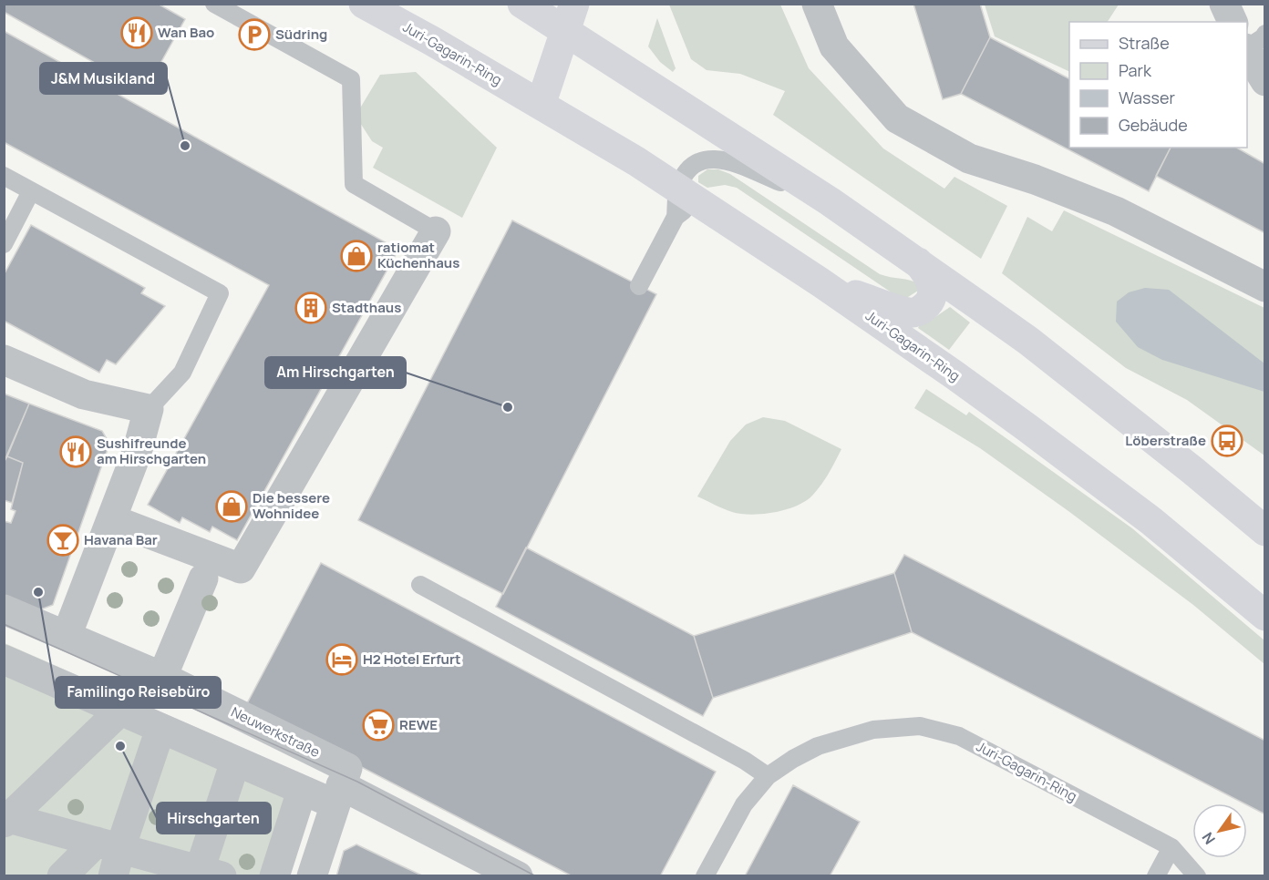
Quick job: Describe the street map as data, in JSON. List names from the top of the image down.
{
  "streets": {
    "street": ["Juri-Gagarin-Ring", "Neuwerkstraße"]
  },
  "places": {
    "restaurant": ["Wan Bao", "Sushifreunde am Hirschgarten"],
    "parking": ["Südring"],
    "other": [
      "J&M Musikland",
      "Am Hirschgarten",
      "Familingo Reisebüro",
      "Hirschgarten"
    ],
    "shop": ["ratiomat Küchenhaus", "Die bessere Wohnidee"],
    "building": ["Stadthaus"],
    "bus stop": ["Löberstraße"],
    "bar": ["Havana Bar"],
    "hotel": ["H2 Hotel Erfurt"],
    "supermarket": ["REWE"]
  },
  "legend": [
    "Straße",
    "Park",
    "Wasser",
    "Gebäude"
  ],
  "north": "bottom left"
}
